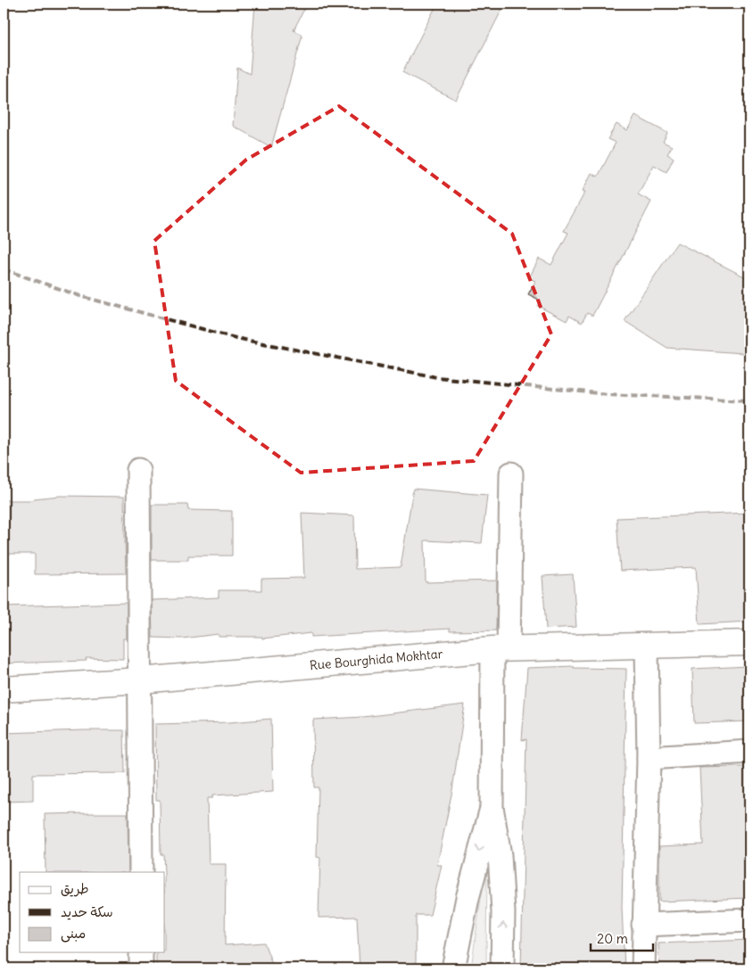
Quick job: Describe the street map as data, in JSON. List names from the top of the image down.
{
  "streets": {
    "main road": ["Rue Bourghida Mokhtar"]
  },
  "legend": ["طريق", "سكة حديد", "مبنى"],
  "scale_bar": "20 m"
}
